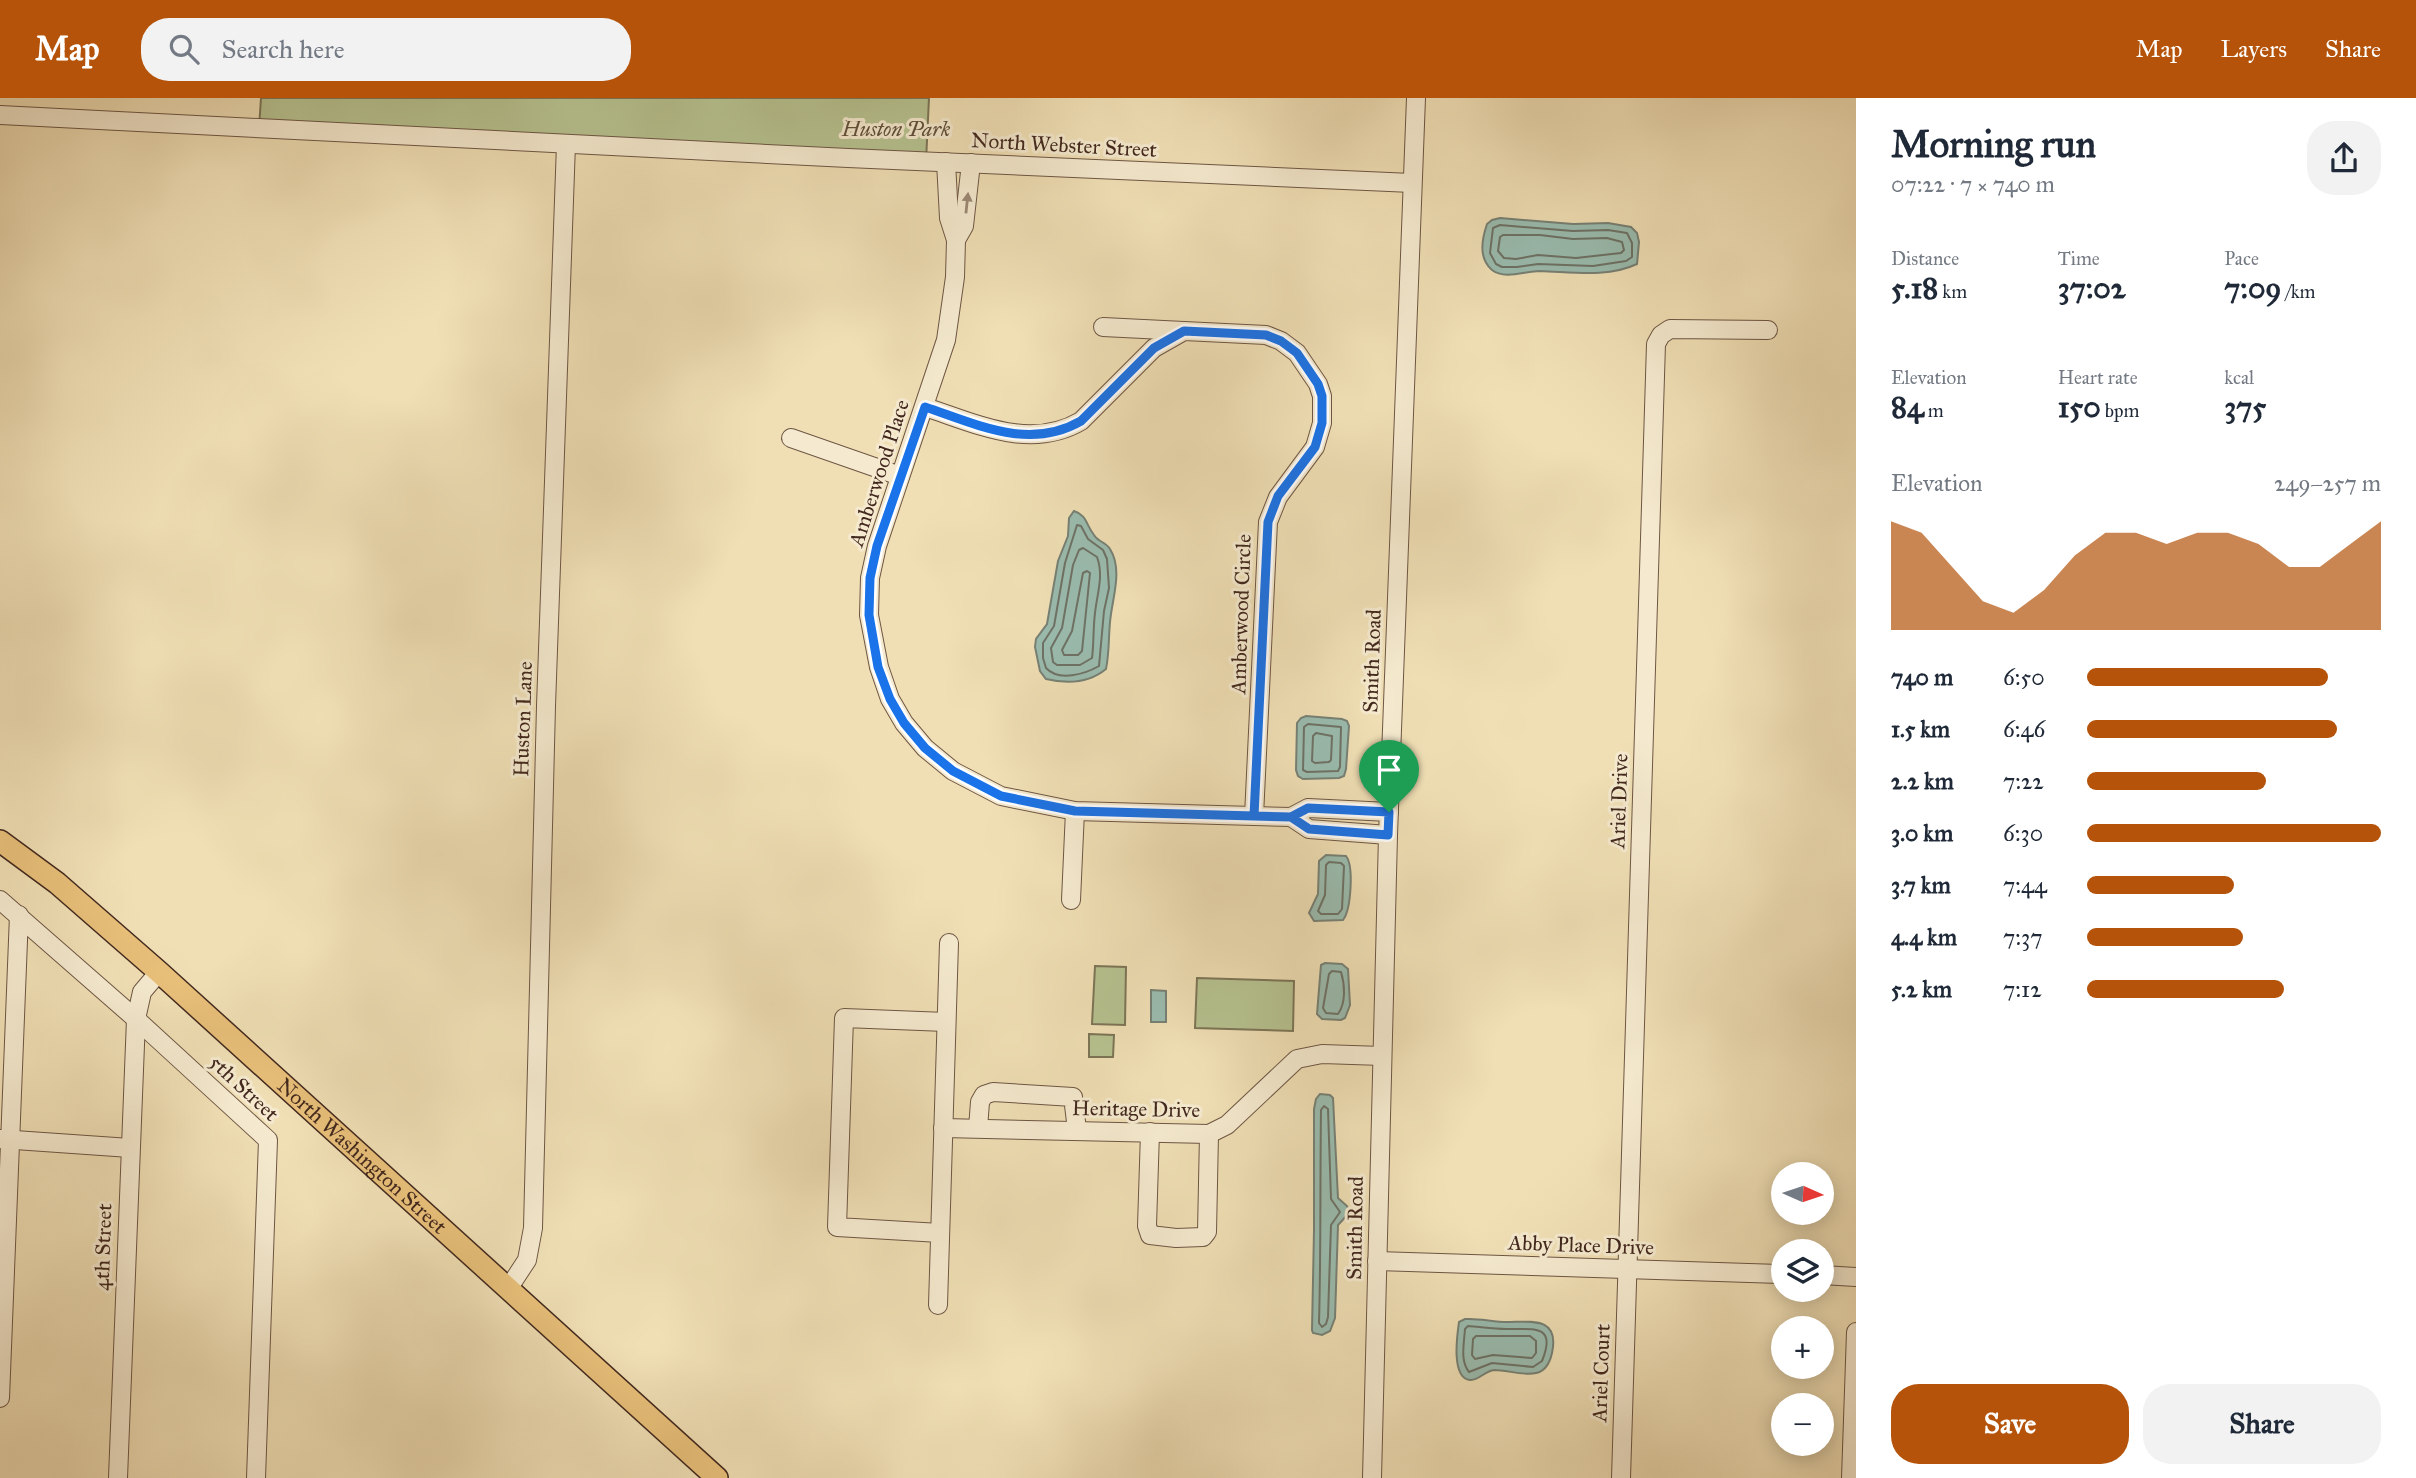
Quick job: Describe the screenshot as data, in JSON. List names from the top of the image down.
{
  "streets": {
    "main road": ["North Washington Street"],
    "street": [
      "North Webster Street",
      "Amberwood Place",
      "Amberwood Circle",
      "Smith Road",
      "Huston Lane",
      "Ariel Drive",
      "5th Street",
      "Heritage Drive",
      "Abby Place Drive",
      "4th Street",
      "Ariel Court"
    ]
  },
  "crossings": [
    ["North Webster Street", "Amberwood Place"],
    ["North Webster Street", "Smith Road"],
    ["North Webster Street", "Huston Lane"],
    ["Amberwood Place", "Amberwood Circle"],
    ["Amberwood Place", "Smith Road"],
    ["Smith Road", "Heritage Drive"],
    ["Smith Road", "Abby Place Drive"],
    ["Huston Lane", "North Washington Street"],
    ["Ariel Drive", "Abby Place Drive"],
    ["Ariel Drive", "Ariel Court"],
    ["5th Street", "4th Street"],
    ["North Washington Street", "4th Street"],
    ["Abby Place Drive", "Ariel Court"]
  ],
  "parks": ["Huston Park"],
  "north": "right",
  "page": {
    "header": "Map",
    "search": "Search here",
    "nav": ["Map", "Layers", "Share"],
    "heading": ["Morning run", "07:22 · 7 × 740 m"],
    "stats": [
      ["Distance", "5.18 km"],
      ["Time", "37:02"],
      ["Pace", "7:09 /km"],
      ["Elevation", "84 m"],
      ["Heart rate", "150 bpm"],
      ["kcal", "375"]
    ],
    "chart": ["Elevation", "249–257 m"],
    "list": [
      {
        "name": "740 m",
        "note": "6:50"
      },
      {
        "name": "1.5 km",
        "note": "6:46"
      },
      {
        "name": "2.2 km",
        "note": "7:22"
      },
      {
        "name": "3.0 km",
        "note": "6:30"
      },
      {
        "name": "3.7 km",
        "note": "7:44"
      },
      {
        "name": "4.4 km",
        "note": "7:37"
      },
      {
        "name": "5.2 km",
        "note": "7:12"
      }
    ],
    "map_buttons": ["+", "−"],
    "buttons": ["Save", "Share"]
  }
}
